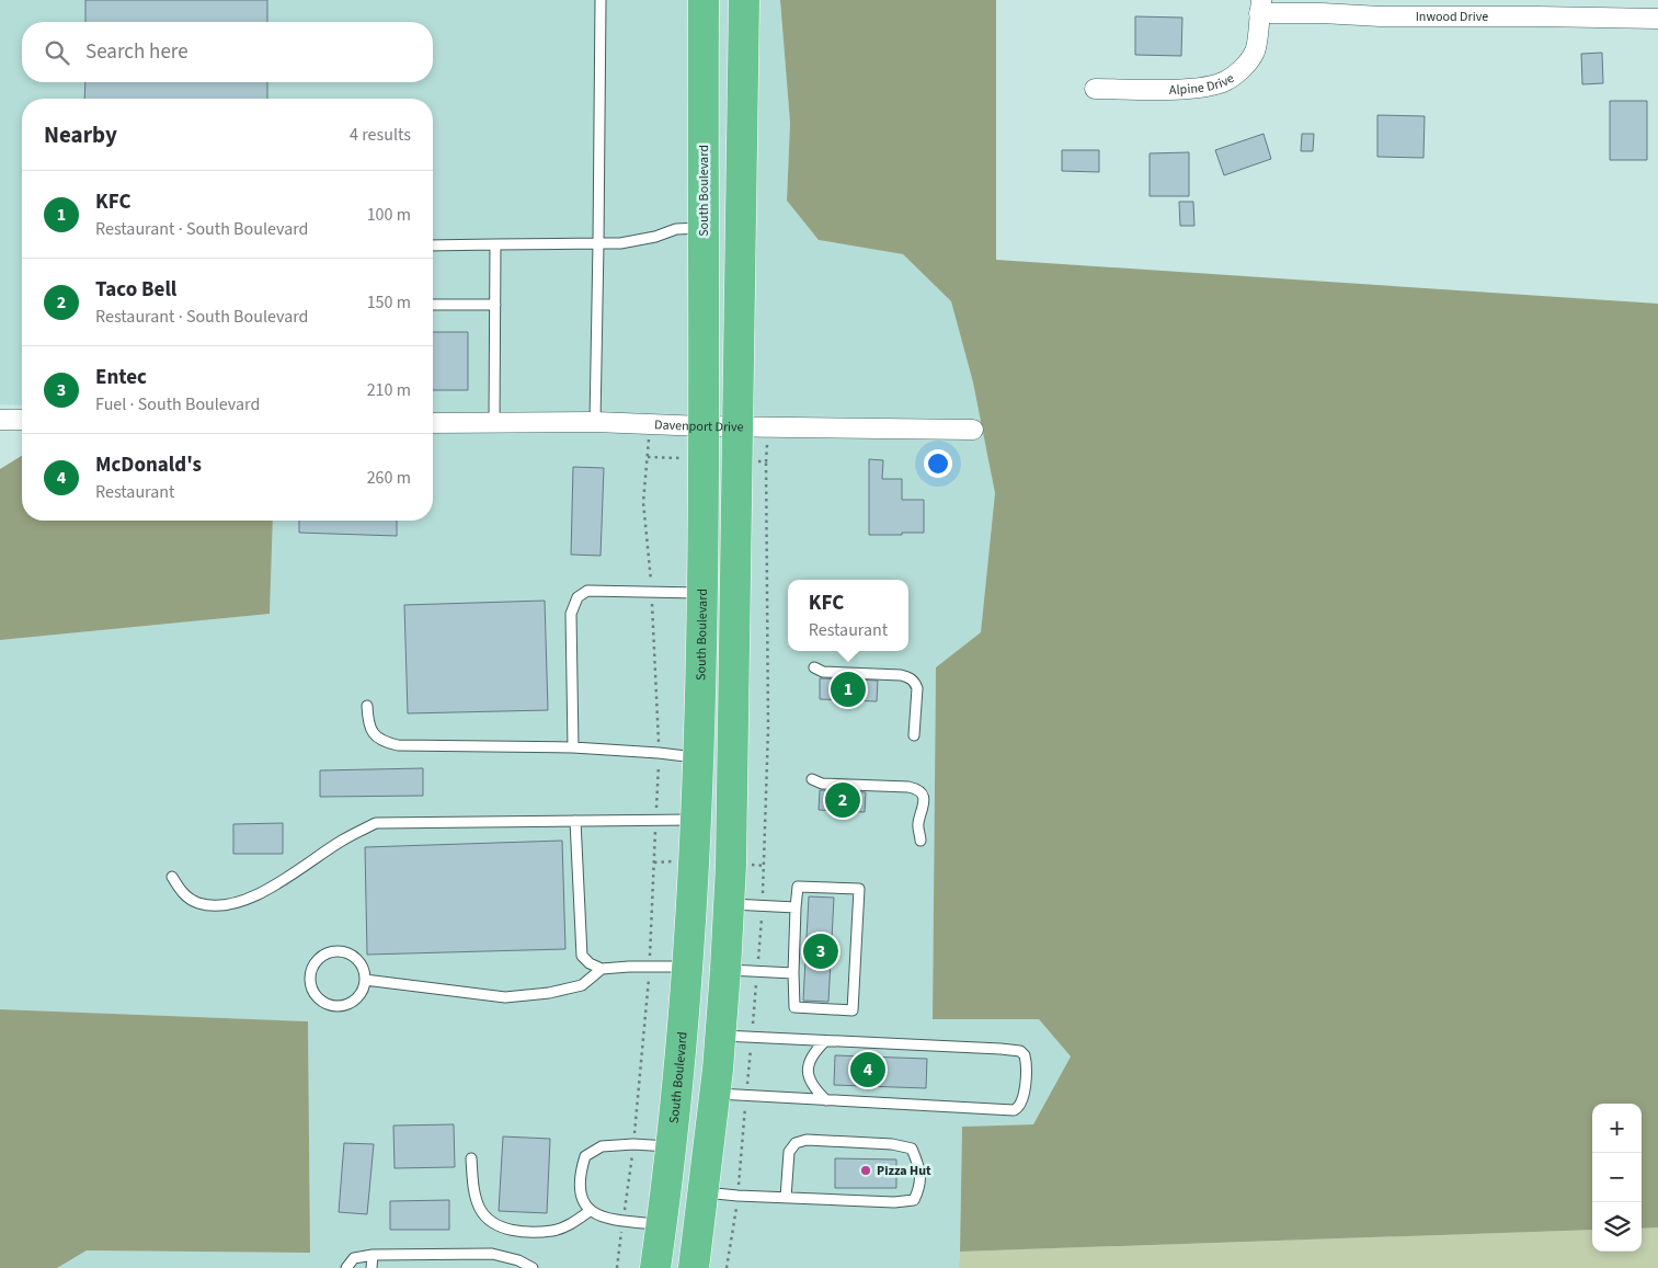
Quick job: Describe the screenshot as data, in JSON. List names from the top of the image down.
{
  "streets": {
    "highway": ["South Boulevard"],
    "street": ["Inwood Drive", "Alpine Drive", "Davenport Drive"]
  },
  "crossings": [
    ["Inwood Drive", "Alpine Drive"],
    ["South Boulevard", "Davenport Drive"]
  ],
  "places": ["Pizza Hut"],
  "page": {
    "search": "Search here",
    "heading": ["Nearby", "4 results"],
    "list": [
      {
        "mark": "1",
        "name": "KFC",
        "note": "Restaurant · South Boulevard",
        "value": "100 m"
      },
      {
        "mark": "2",
        "name": "Taco Bell",
        "note": "Restaurant · South Boulevard",
        "value": "150 m"
      },
      {
        "mark": "3",
        "name": "Entec",
        "note": "Fuel · South Boulevard",
        "value": "210 m"
      },
      {
        "mark": "4",
        "name": "McDonald's",
        "note": "Restaurant",
        "value": "260 m"
      }
    ],
    "popup": ["KFC", "Restaurant"],
    "pins": [
      "1",
      "2",
      "3",
      "4"
    ],
    "map_buttons": ["+", "−"]
  }
}
